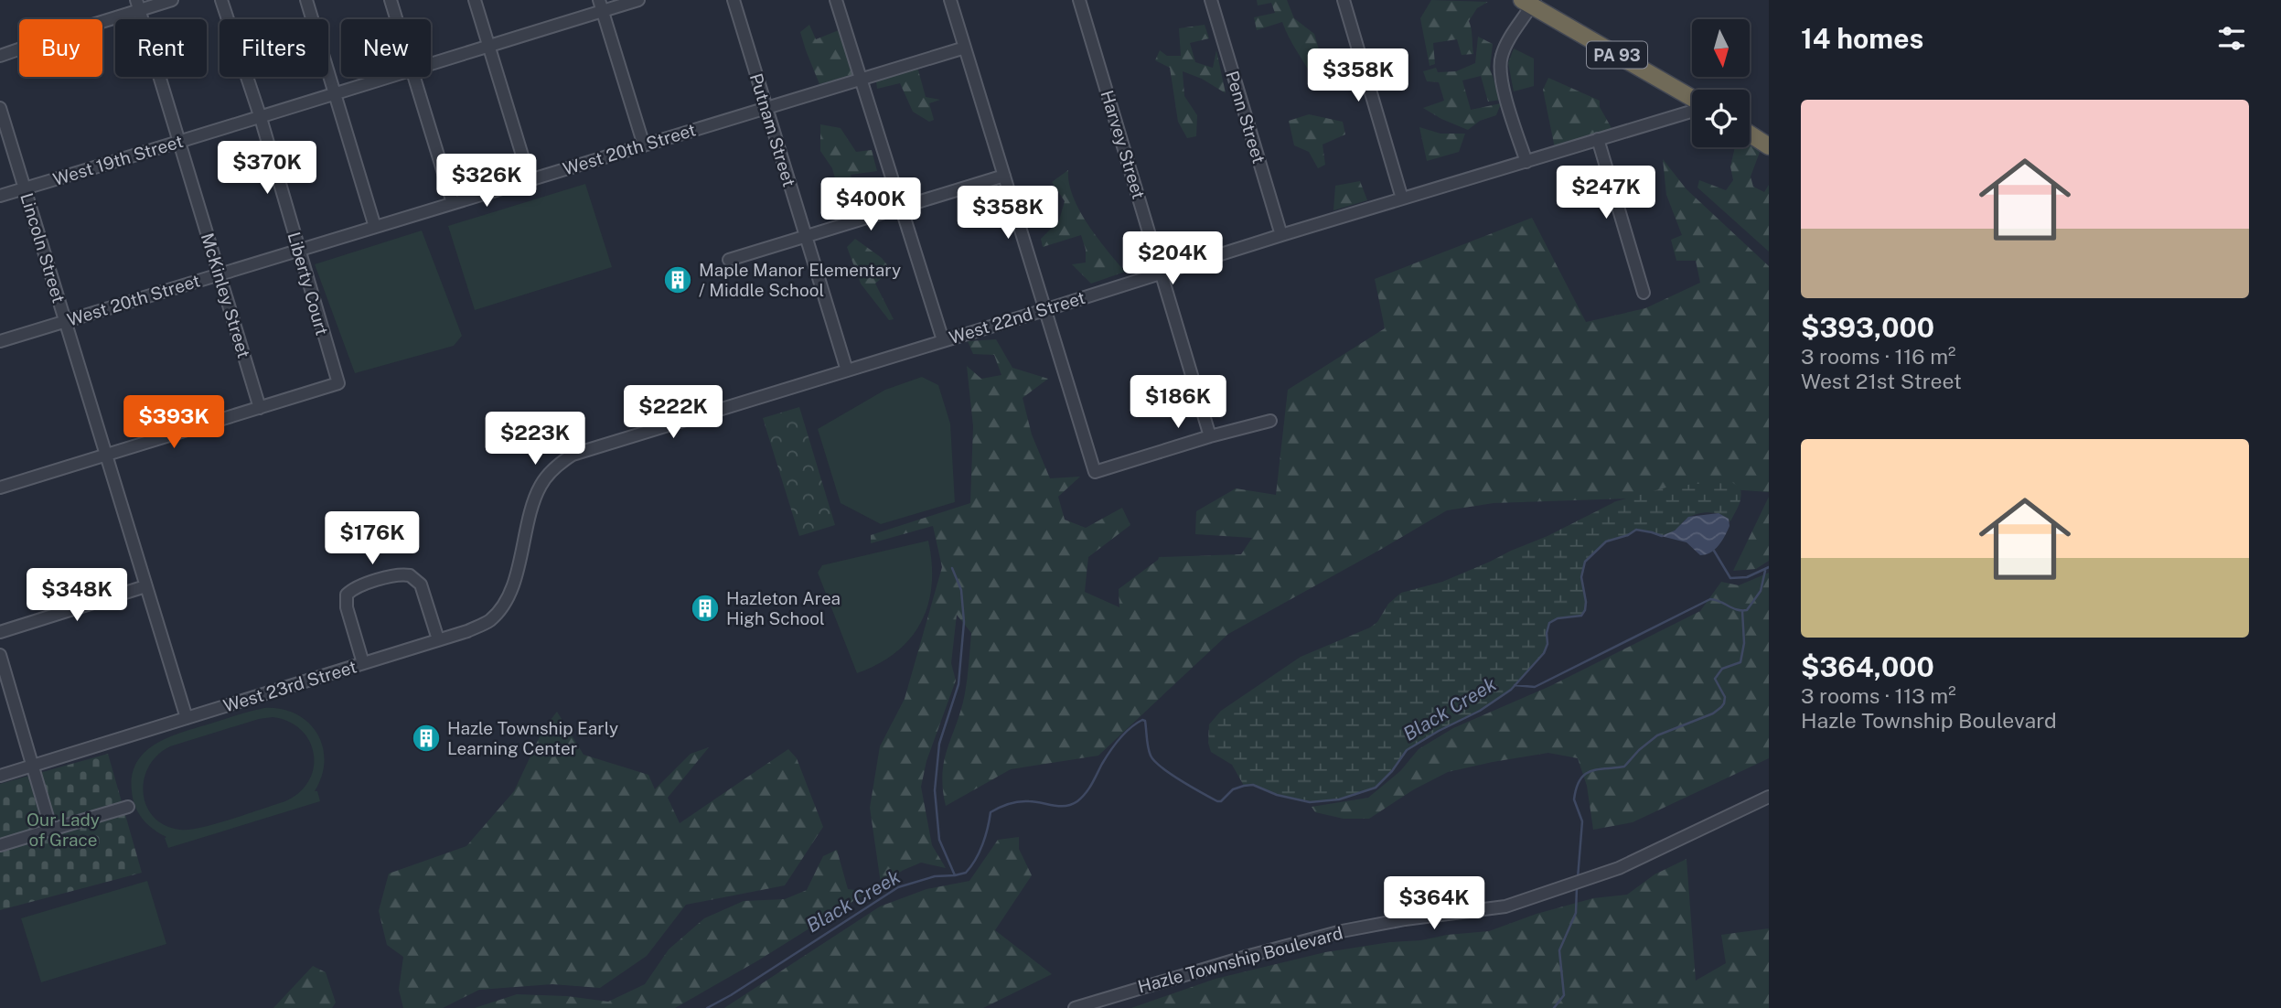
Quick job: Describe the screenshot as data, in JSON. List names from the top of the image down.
{
  "streets": {
    "highway": ["PA 93"],
    "street": [
      "Penn Street",
      "Putnam Street",
      "Harvey Street",
      "West 20th Street",
      "West 19th Street",
      "Lincoln Street",
      "Liberty Court",
      "McKinley Street",
      "West 22nd Street",
      "West 23rd Street",
      "Hazle Township Boulevard"
    ]
  },
  "crossings": [
    ["Penn Street", "West 22nd Street"],
    ["Putnam Street", "West 20th Street"],
    ["Putnam Street", "West 22nd Street"],
    ["Harvey Street", "West 22nd Street"],
    ["West 20th Street", "Lincoln Street"],
    ["West 20th Street", "Liberty Court"],
    ["West 20th Street", "McKinley Street"],
    ["West 19th Street", "Lincoln Street"],
    ["West 19th Street", "Liberty Court"],
    ["West 19th Street", "McKinley Street"],
    ["Lincoln Street", "West 23rd Street"],
    ["Liberty Court", "McKinley Street"],
    ["West 22nd Street", "West 23rd Street"]
  ],
  "water": ["Black Creek"],
  "parks": ["Our Lady of Grace"],
  "places": {
    "building": ["Maple Manor Elementary / Middle School", "Hazleton Area High School", "Hazle Township Early Learning Center"]
  },
  "north": "bottom",
  "page": {
    "heading": "14 homes",
    "chip": [
      "Buy",
      "Rent",
      "Filters",
      "New"
    ],
    "price": [
      "$358K",
      "$370K",
      "$326K",
      "$247K",
      "$400K",
      "$358K",
      "$204K",
      "$186K",
      "$222K",
      "$393K",
      "$223K",
      "$176K",
      "$348K",
      "$364K"
    ],
    "list": [
      {
        "name": "$393,000",
        "note": "3 rooms · 116 m² · West 21st Street"
      },
      {
        "name": "$364,000",
        "note": "3 rooms · 113 m² · Hazle Township Boulevard"
      }
    ]
  }
}
